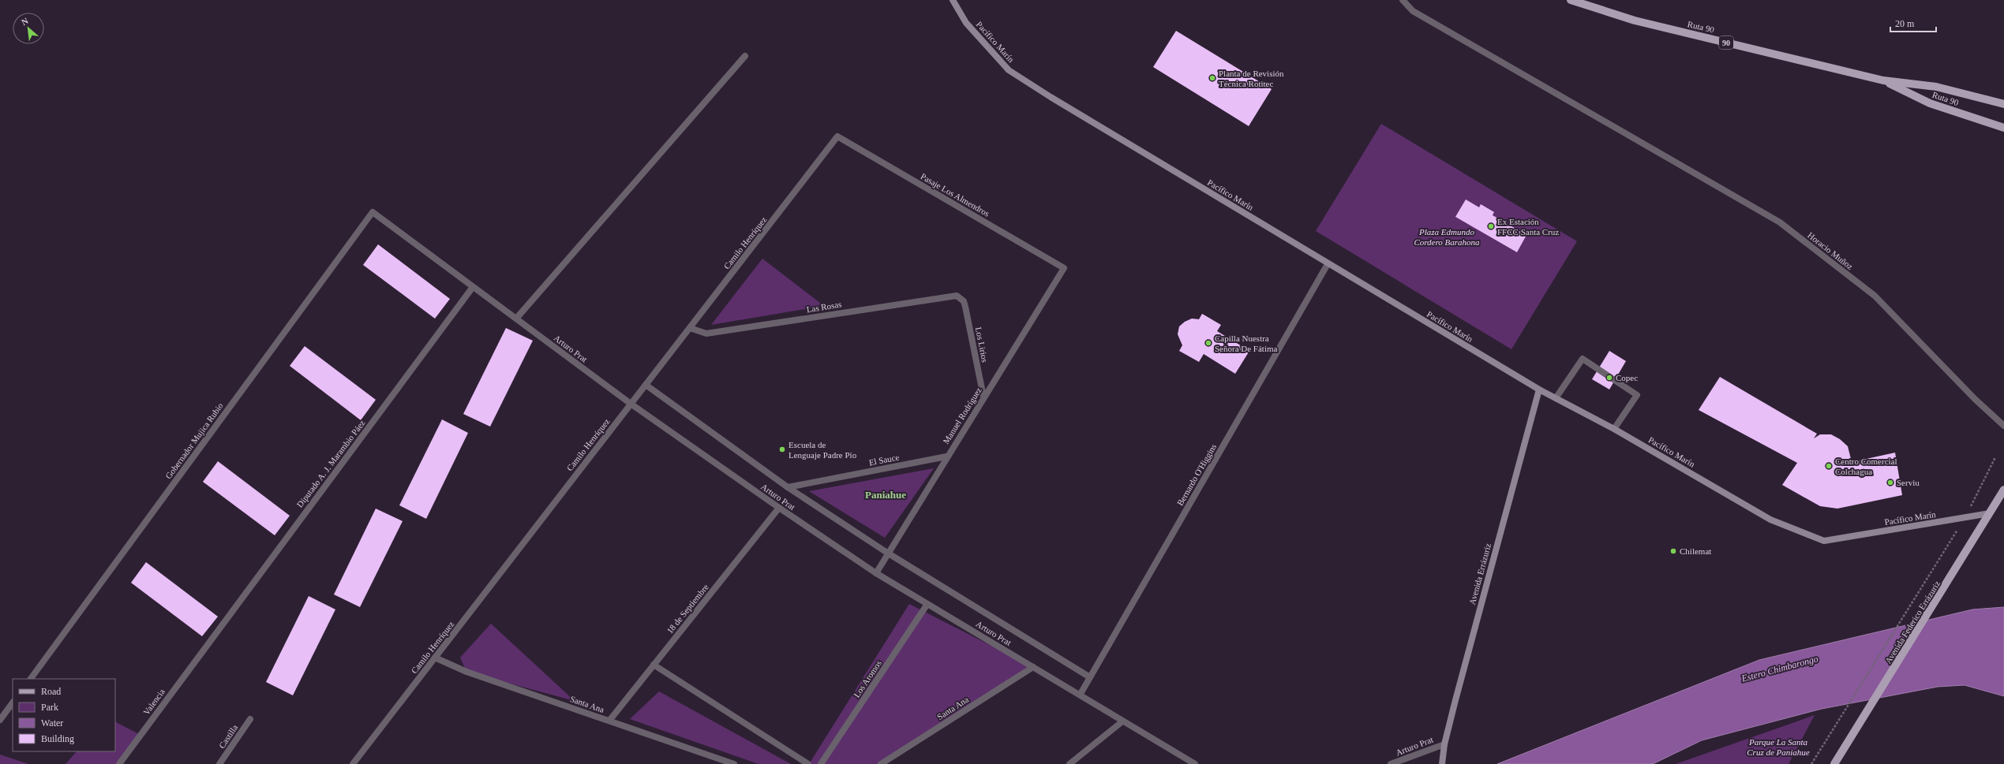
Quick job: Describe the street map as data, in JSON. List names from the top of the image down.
{
  "streets": {
    "main road": ["Ruta 90", "90", "Avenida Federico Errázuriz"],
    "street": [
      "Pacífico Marín",
      "Pasaje Los Almendros",
      "Camilo Henríquez",
      "Horacio Muñoz",
      "Las Rosas",
      "Los Lirios",
      "Arturo Prat",
      "Manuel Rodríguez",
      "Gobernador Mujica Rubio",
      "El Sauce",
      "Diputado A. J. Marambio Páez",
      "Bernardo O'Higgins",
      "Avenida Errázuriz",
      "18 de Septiembre",
      "Los Aromos",
      "Valencia",
      "Santa Ana",
      "Castilla"
    ]
  },
  "crossings": [
    ["Pacífico Marín", "Bernardo O'Higgins"],
    ["Pacífico Marín", "Avenida Errázuriz"],
    ["Pacífico Marín", "Avenida Federico Errázuriz"],
    ["Pasaje Los Almendros", "Camilo Henríquez"],
    ["Pasaje Los Almendros", "Manuel Rodríguez"],
    ["Camilo Henríquez", "Las Rosas"],
    ["Camilo Henríquez", "Arturo Prat"],
    ["Camilo Henríquez", "Santa Ana"],
    ["Las Rosas", "Los Lirios"],
    ["Los Lirios", "Manuel Rodríguez"],
    ["Arturo Prat", "Manuel Rodríguez"],
    ["Arturo Prat", "Gobernador Mujica Rubio"],
    ["Arturo Prat", "El Sauce"],
    ["Arturo Prat", "Diputado A. J. Marambio Páez"],
    ["Arturo Prat", "Bernardo O'Higgins"],
    ["Arturo Prat", "Avenida Errázuriz"],
    ["Arturo Prat", "18 de Septiembre"],
    ["Arturo Prat", "Los Aromos"],
    ["Arturo Prat", "Santa Ana"],
    ["Manuel Rodríguez", "El Sauce"],
    ["Diputado A. J. Marambio Páez", "Valencia"],
    ["18 de Septiembre", "Santa Ana"]
  ],
  "districts": ["Paniahue"],
  "water": ["Estero Chimbarongo"],
  "parks": ["Plaza Edmundo Cordero Barahona", "Parque La Santa Cruz de Paniahue"],
  "places": [
    "Planta de Revisión Técnica Rotitec",
    "Ex Estación FFCC Santa Cruz",
    "Capilla Nuestra Señora De Fátima",
    "Copec",
    "Escuela de Lenguaje Padre Pío",
    "Centro Comercial Colchagua",
    "Serviu",
    "Chilemat"
  ],
  "legend": [
    "Road",
    "Park",
    "Water",
    "Building"
  ],
  "scale_bar": "20 m",
  "north": "top left"
}
